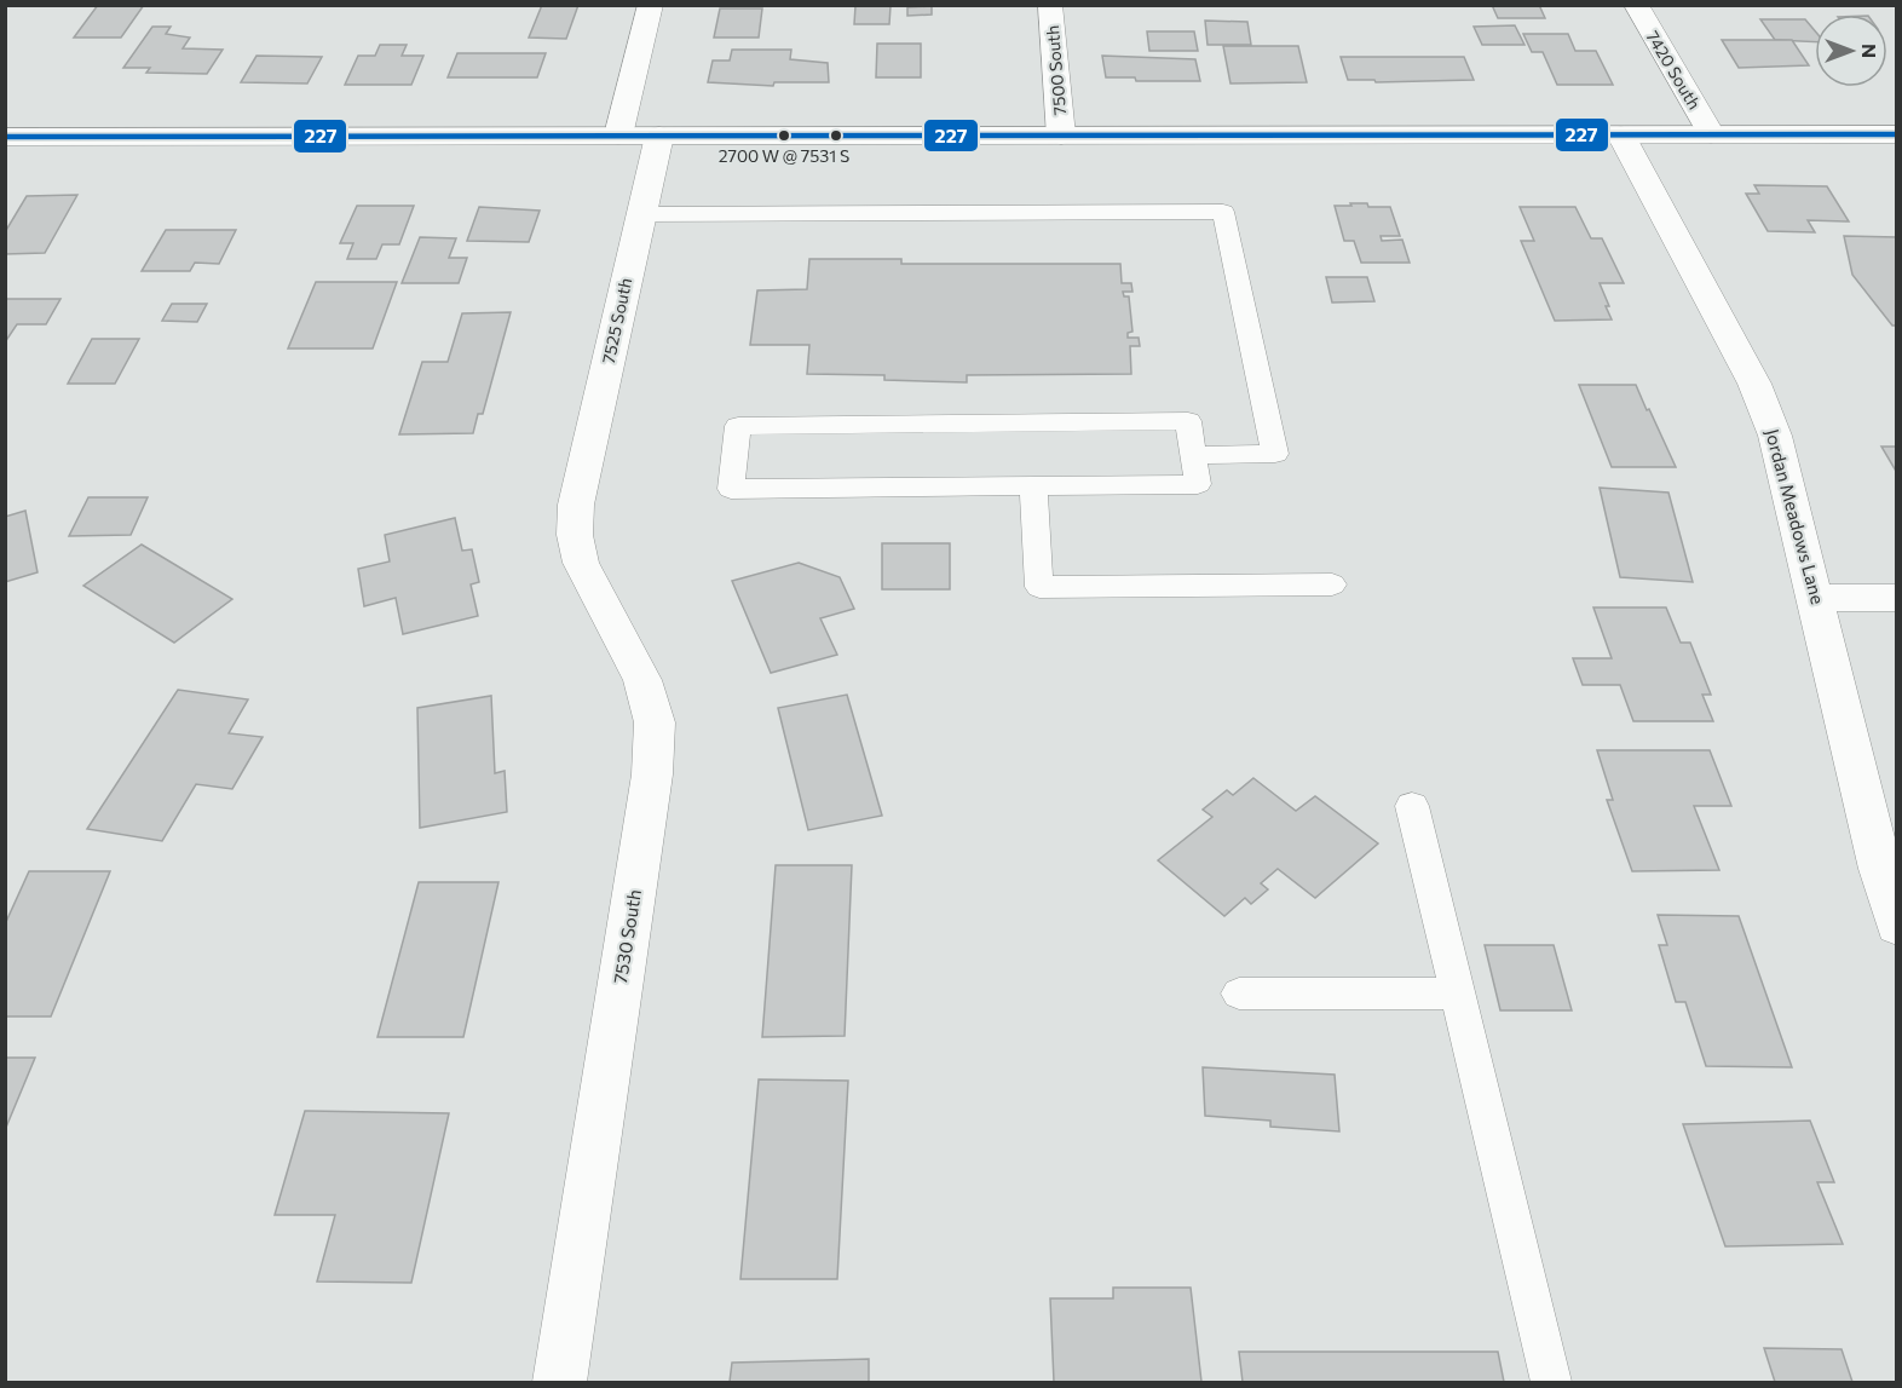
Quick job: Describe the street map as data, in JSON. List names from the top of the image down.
{
  "streets": {
    "street": [
      "7500 South",
      "7420 South",
      "7525 South",
      "Jordan Meadows Lane",
      "7530 South"
    ]
  },
  "crossings": [
    ["7525 South", "7530 South"]
  ],
  "places": ["2700 W @ 7531 S"],
  "lines": ["transit line 227"],
  "north": "right"
}
